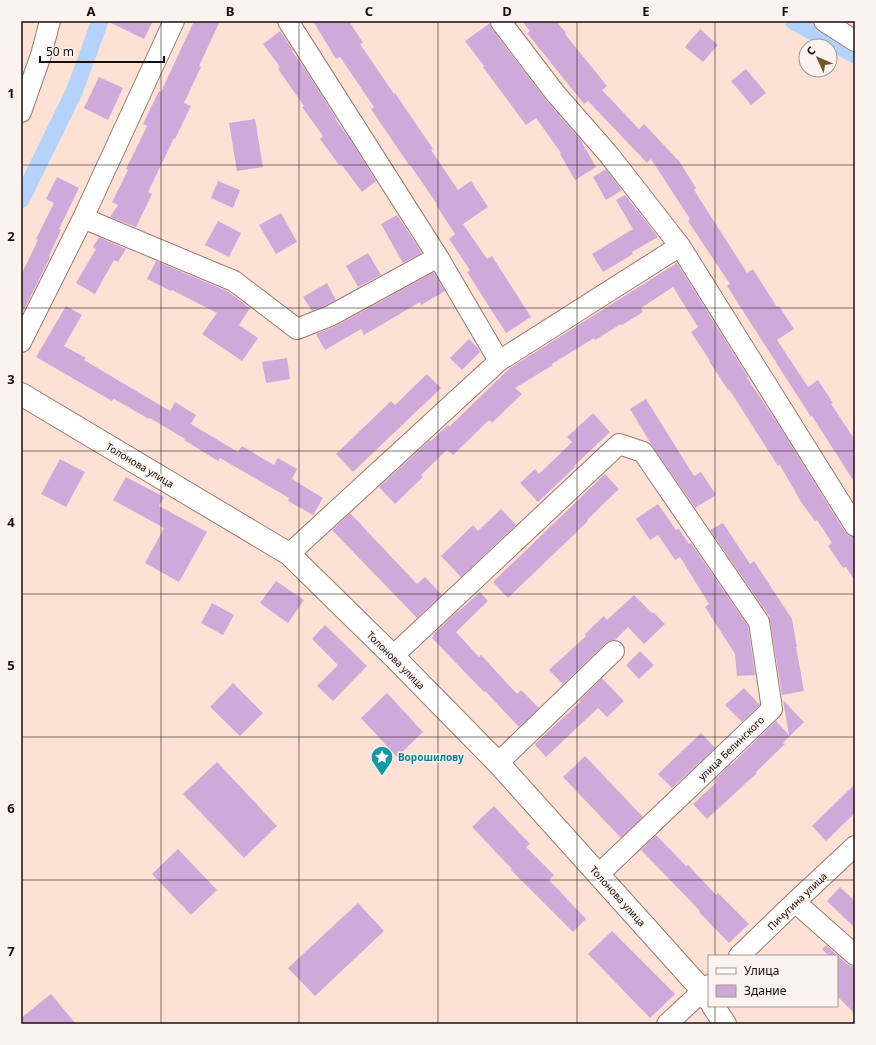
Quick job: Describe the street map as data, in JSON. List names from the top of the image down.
{
  "streets": {
    "main road": ["Толонова улица"],
    "street": ["улица Белинского", "Пичугина улица"]
  },
  "crossings": [
    ["Толонова улица", "улица Белинского"]
  ],
  "places": {
    "place": ["Ворошилову"]
  },
  "legend": ["Улица", "Здание"],
  "scale_bar": "50 m",
  "north": "top left",
  "grid": {
    "columns": [
      "A",
      "B",
      "C",
      "D",
      "E",
      "F"
    ],
    "rows": [
      "1",
      "2",
      "3",
      "4",
      "5",
      "6",
      "7"
    ]
  }
}
